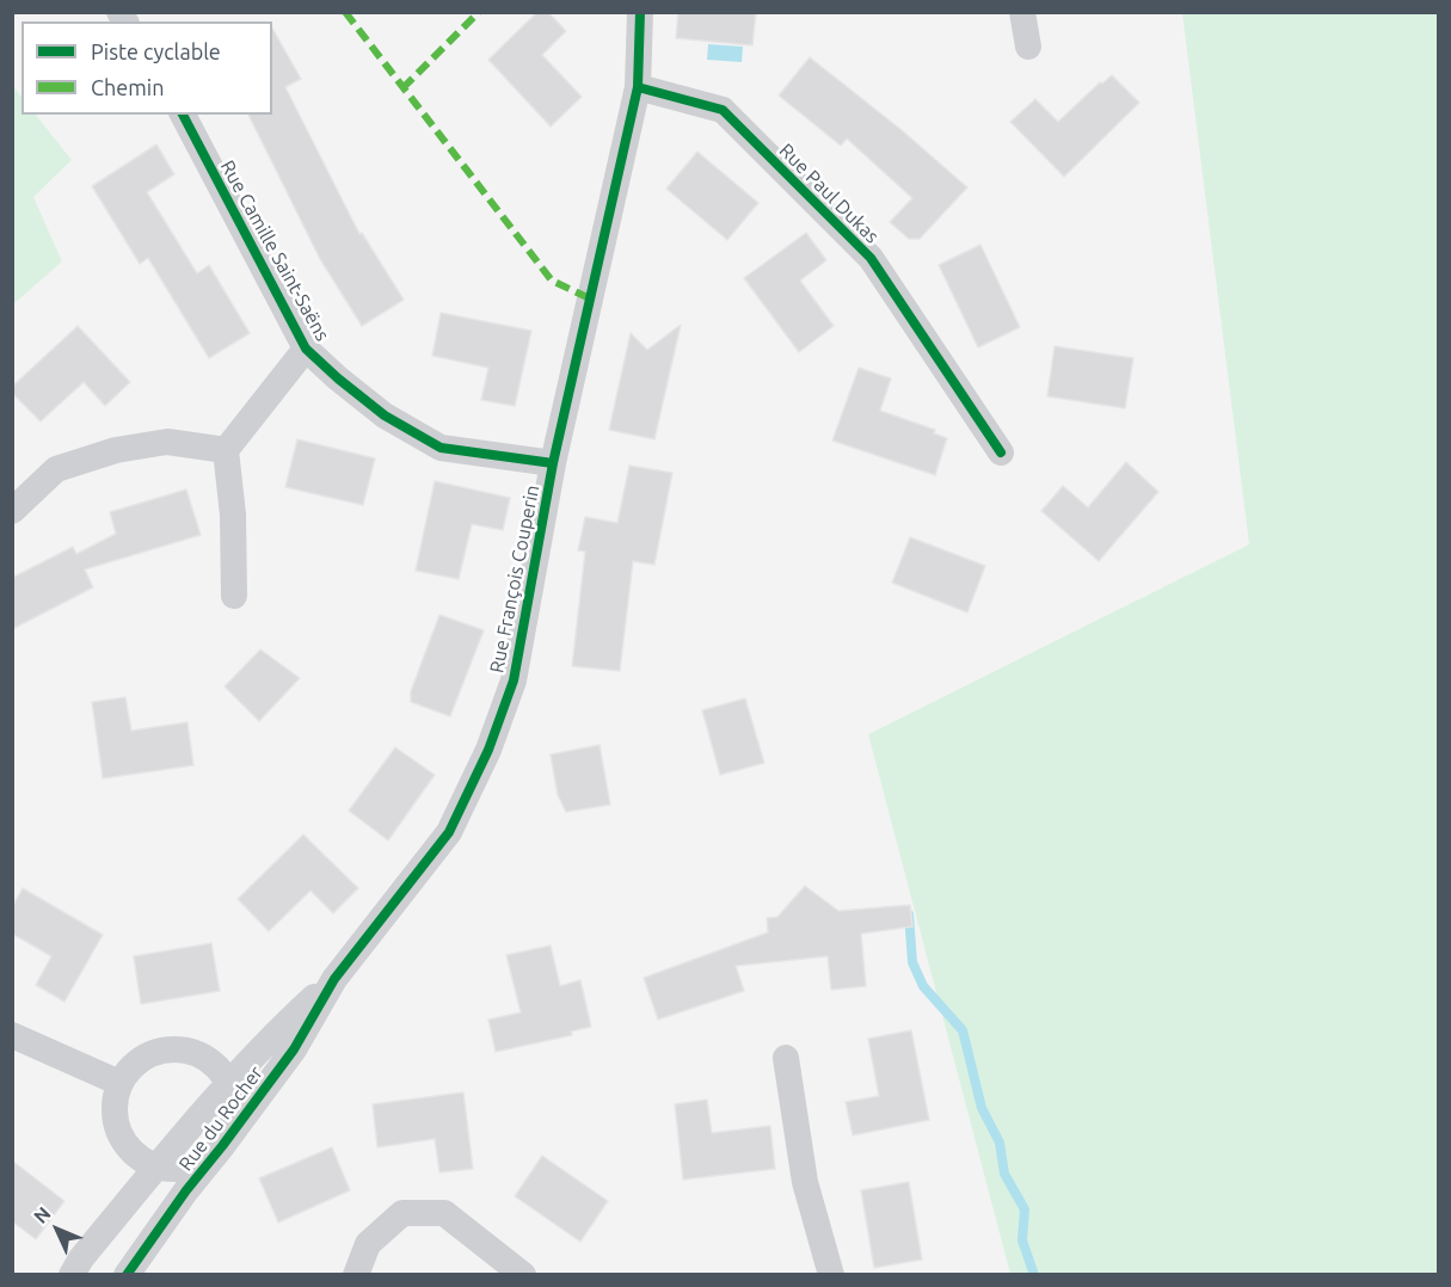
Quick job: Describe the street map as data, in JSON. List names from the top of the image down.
{
  "streets": {
    "street": [
      "Rue Paul Dukas",
      "Rue Camille Saint-Saëns",
      "Rue François Couperin",
      "Rue du Rocher"
    ]
  },
  "crossings": [
    ["Rue Paul Dukas", "Rue François Couperin"],
    ["Rue Camille Saint-Saëns", "Rue François Couperin"],
    ["Rue François Couperin", "Rue du Rocher"]
  ],
  "legend": ["Piste cyclable", "Chemin"],
  "north": "top left"
}
